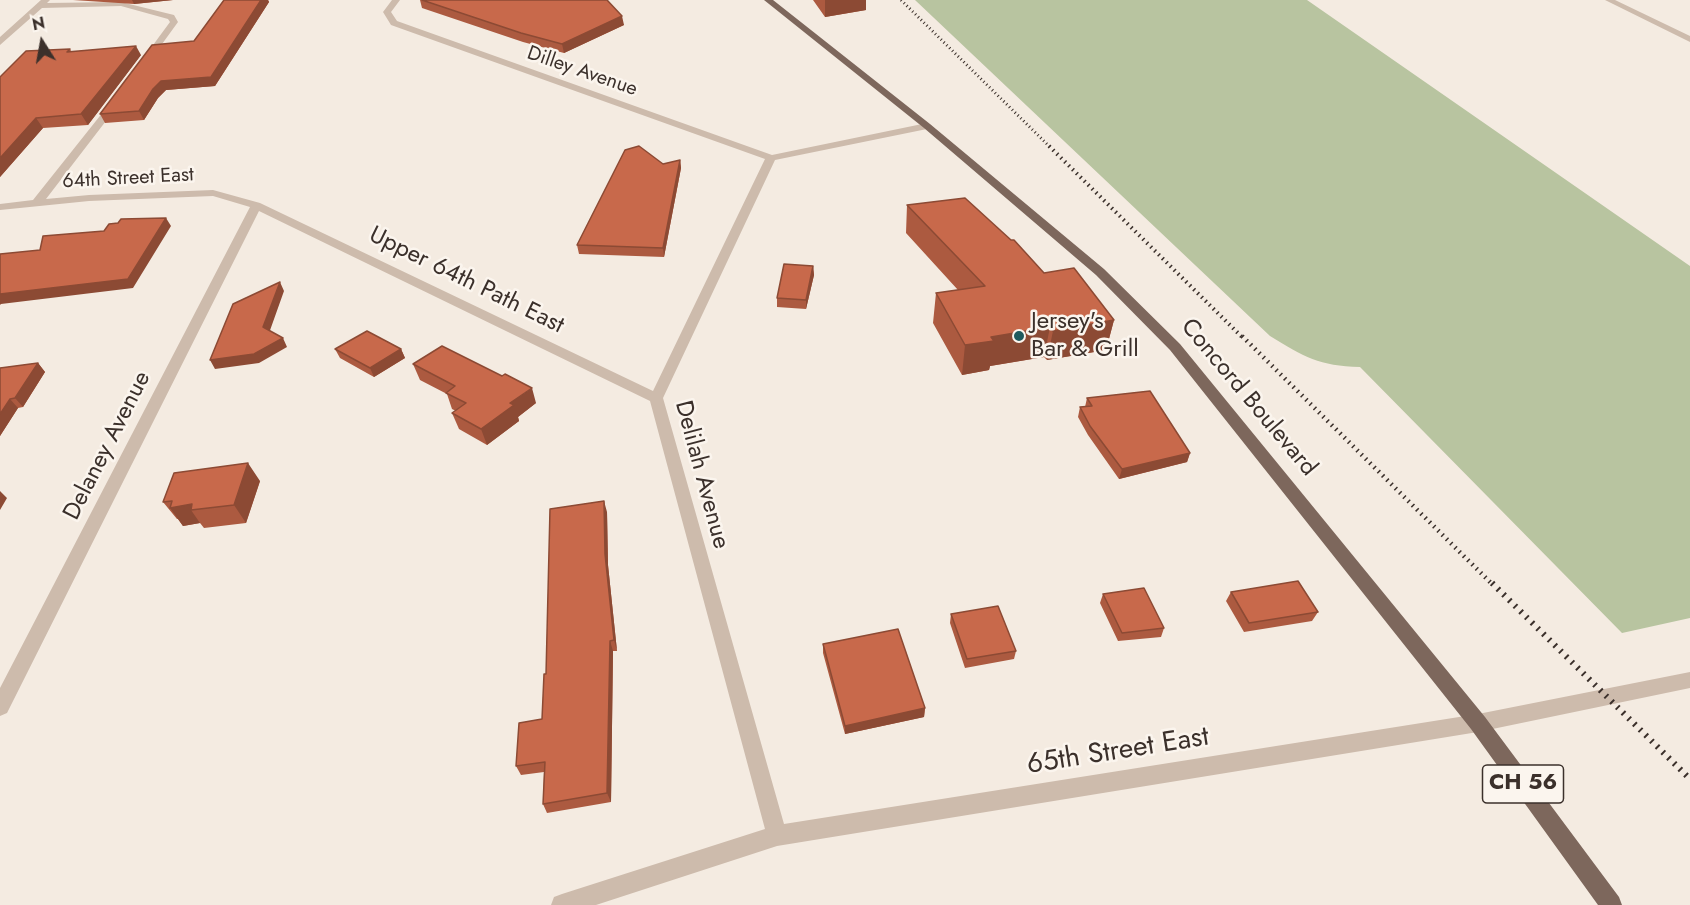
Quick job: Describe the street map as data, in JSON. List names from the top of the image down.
{
  "streets": {
    "main road": ["Concord Boulevard", "CH 56"],
    "street": [
      "Dilley Avenue",
      "64th Street East",
      "Upper 64th Path East",
      "Delaney Avenue",
      "Delilah Avenue",
      "65th Street East"
    ]
  },
  "crossings": [
    ["Dilley Avenue", "Delilah Avenue"],
    ["64th Street East", "Upper 64th Path East"],
    ["64th Street East", "Delaney Avenue"],
    ["Upper 64th Path East", "Delaney Avenue"],
    ["Upper 64th Path East", "Delilah Avenue"],
    ["Concord Boulevard", "65th Street East"],
    ["Delilah Avenue", "65th Street East"]
  ],
  "places": ["Jersey's Bar & Grill"],
  "north": "top"
}
